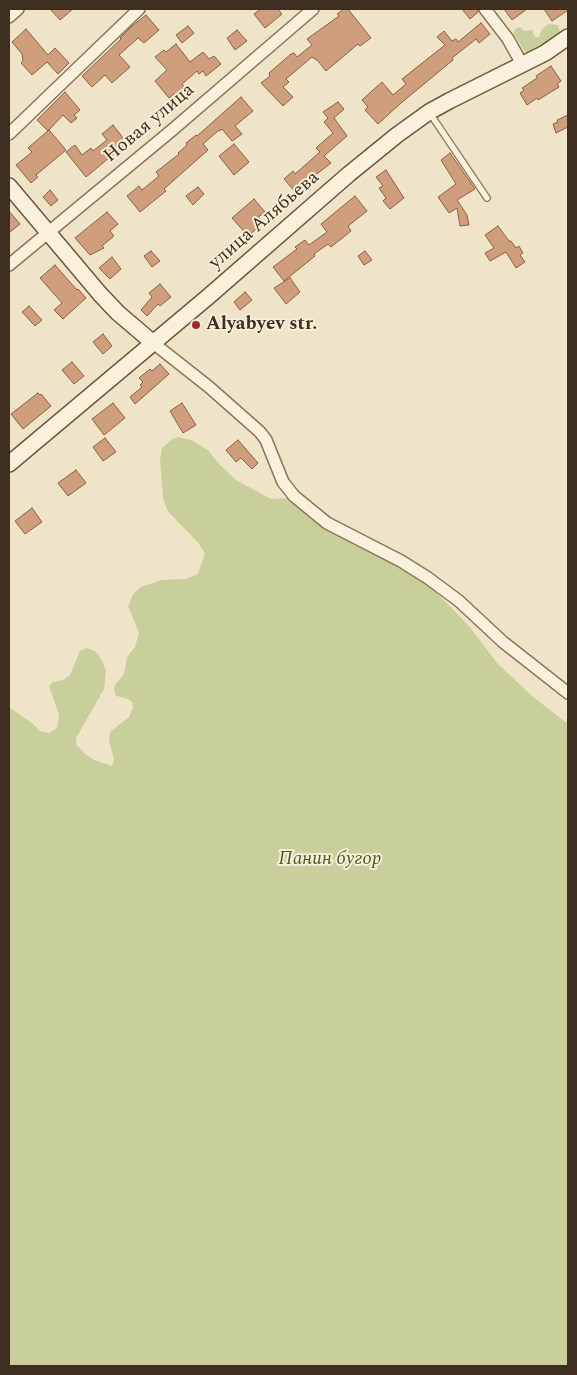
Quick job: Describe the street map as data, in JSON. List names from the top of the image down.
{
  "streets": {
    "main road": ["улица Алябьева"],
    "street": ["Новая улица"]
  },
  "parks": ["Панин бугор"],
  "places": ["Alyabyev str."]
}
